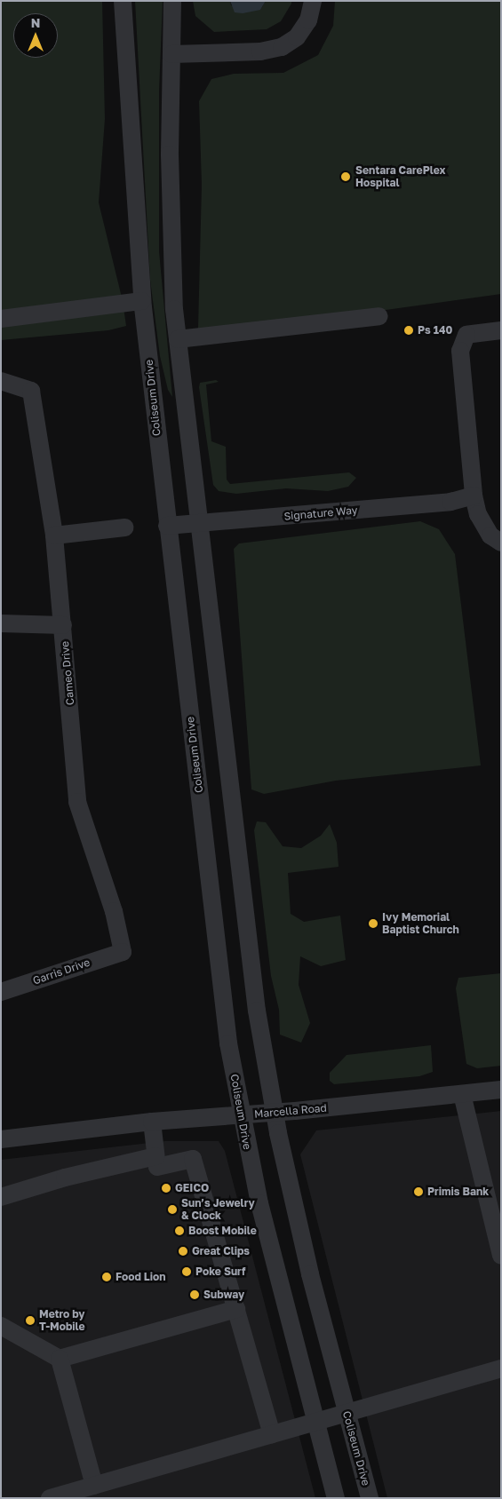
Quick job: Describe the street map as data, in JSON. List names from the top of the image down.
{
  "streets": {
    "street": [
      "Coliseum Drive",
      "Signature Way",
      "Cameo Drive",
      "Garris Drive",
      "Marcella Road"
    ]
  },
  "crossings": [
    ["Coliseum Drive", "Signature Way"],
    ["Coliseum Drive", "Marcella Road"],
    ["Cameo Drive", "Garris Drive"]
  ],
  "places": [
    "Sentara CarePlex Hospital",
    "Ps 140",
    "Ivy Memorial Baptist Church",
    "GEICO",
    "Primis Bank",
    "Sun’s Jewelry & Clock",
    "Boost Mobile",
    "Great Clips",
    "Poke Surf",
    "Food Lion",
    "Subway",
    "Metro by T-Mobile"
  ],
  "north": "top"
}
